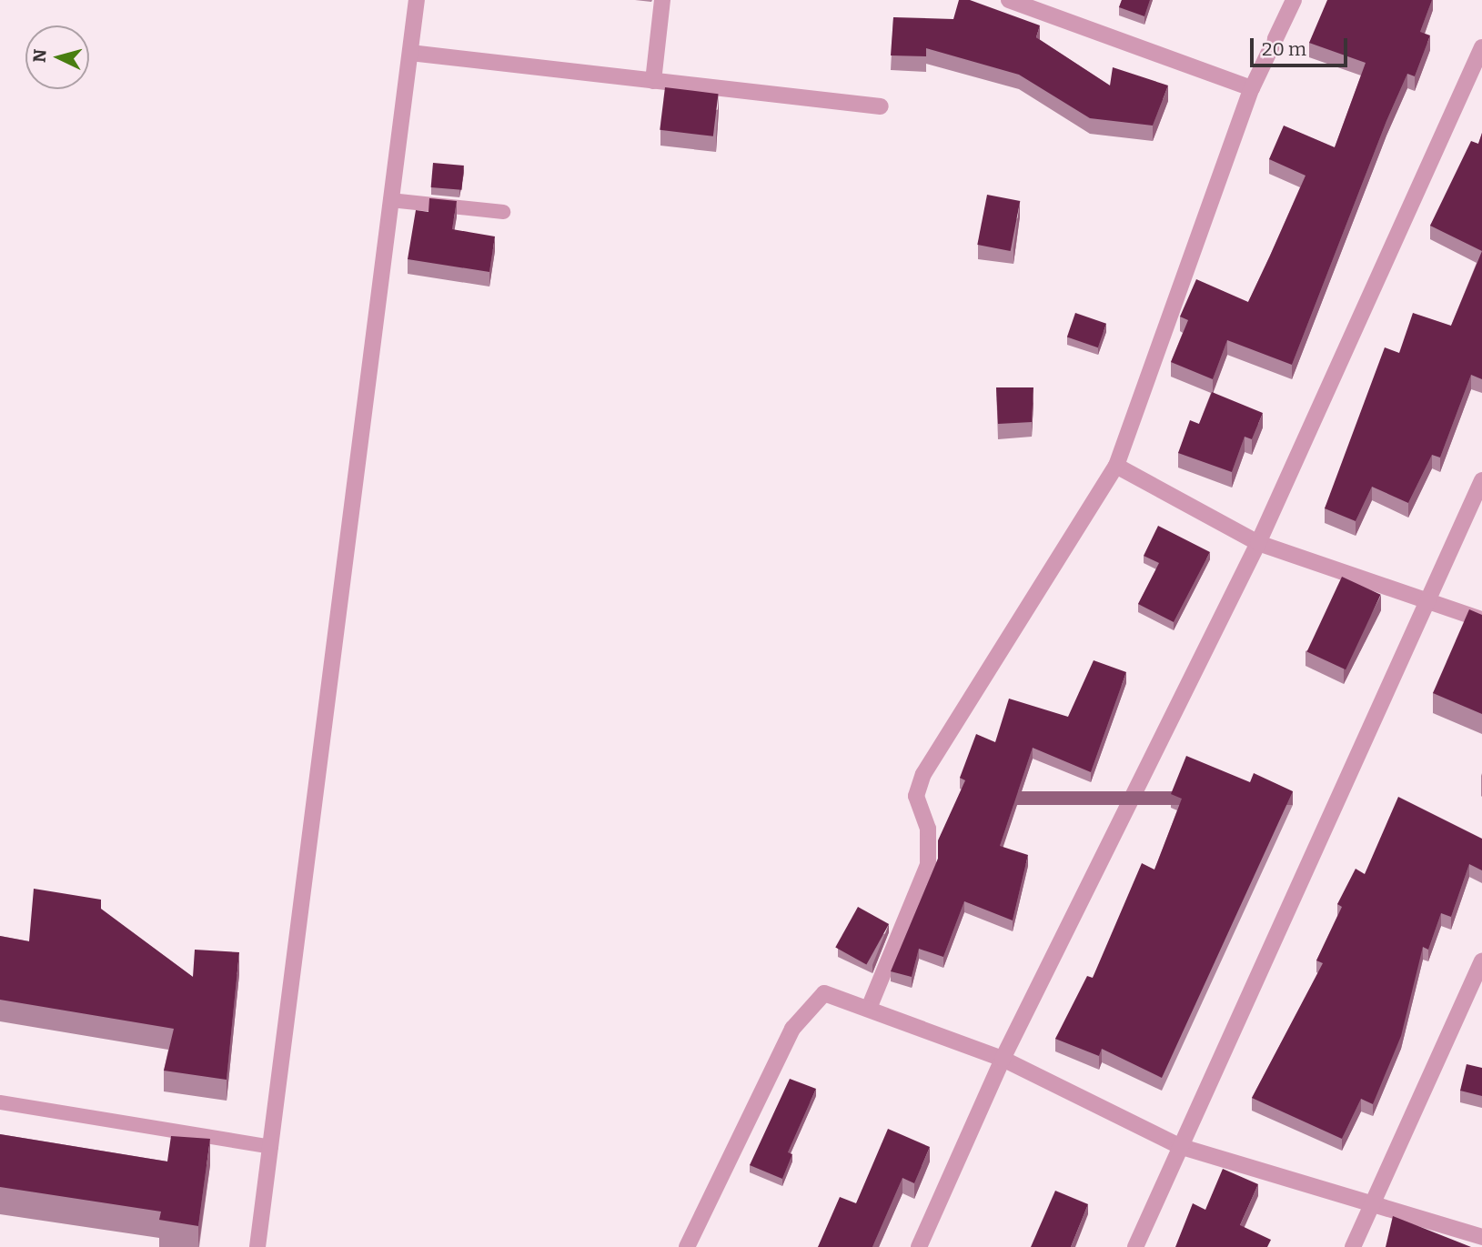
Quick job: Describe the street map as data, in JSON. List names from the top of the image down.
{
  "scale_bar": "20 m",
  "north": "left"
}
